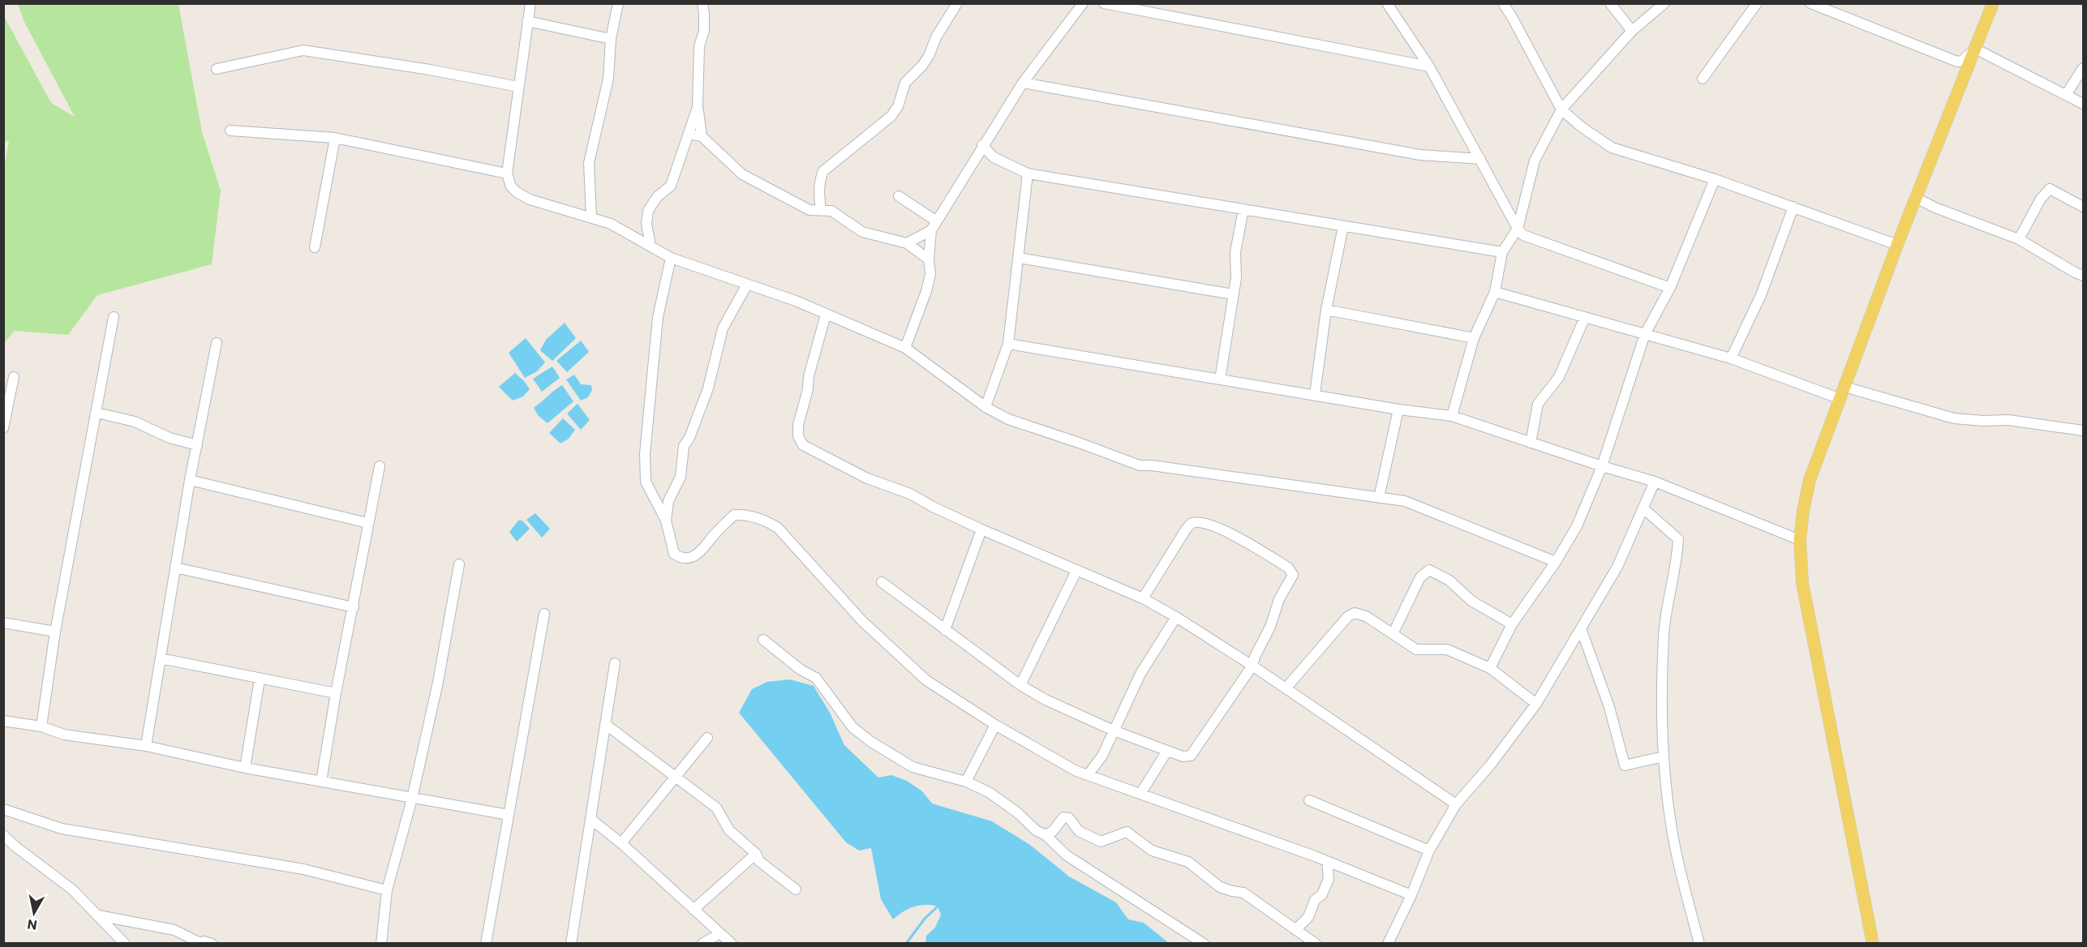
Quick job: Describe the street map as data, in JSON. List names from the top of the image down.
{
  "north": "bottom"
}
